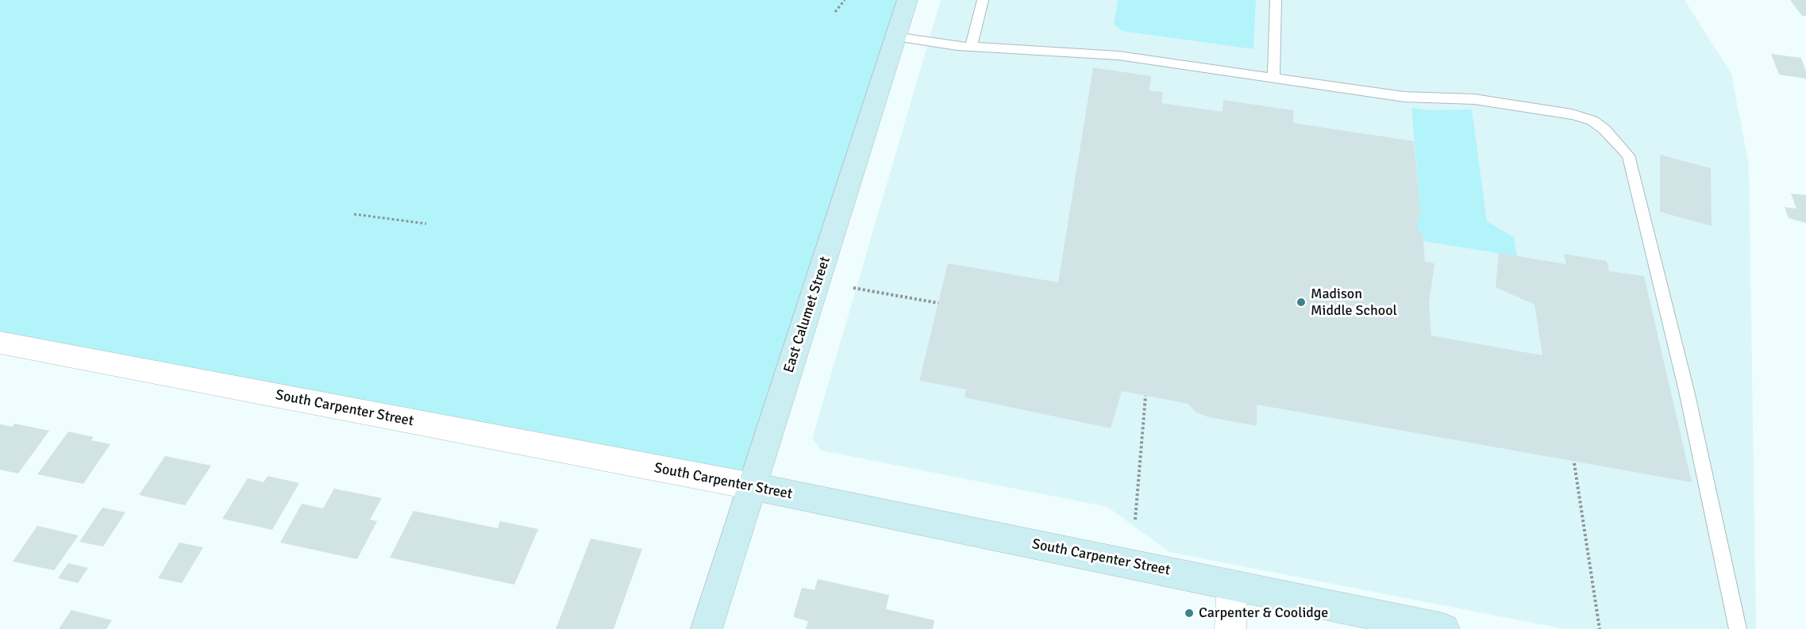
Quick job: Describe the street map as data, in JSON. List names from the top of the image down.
{
  "streets": {
    "main road": ["East Calumet Street", "South Carpenter Street"]
  },
  "crossings": [
    ["East Calumet Street", "South Carpenter Street"]
  ],
  "places": ["Madison Middle School", "Carpenter & Coolidge"]
}
